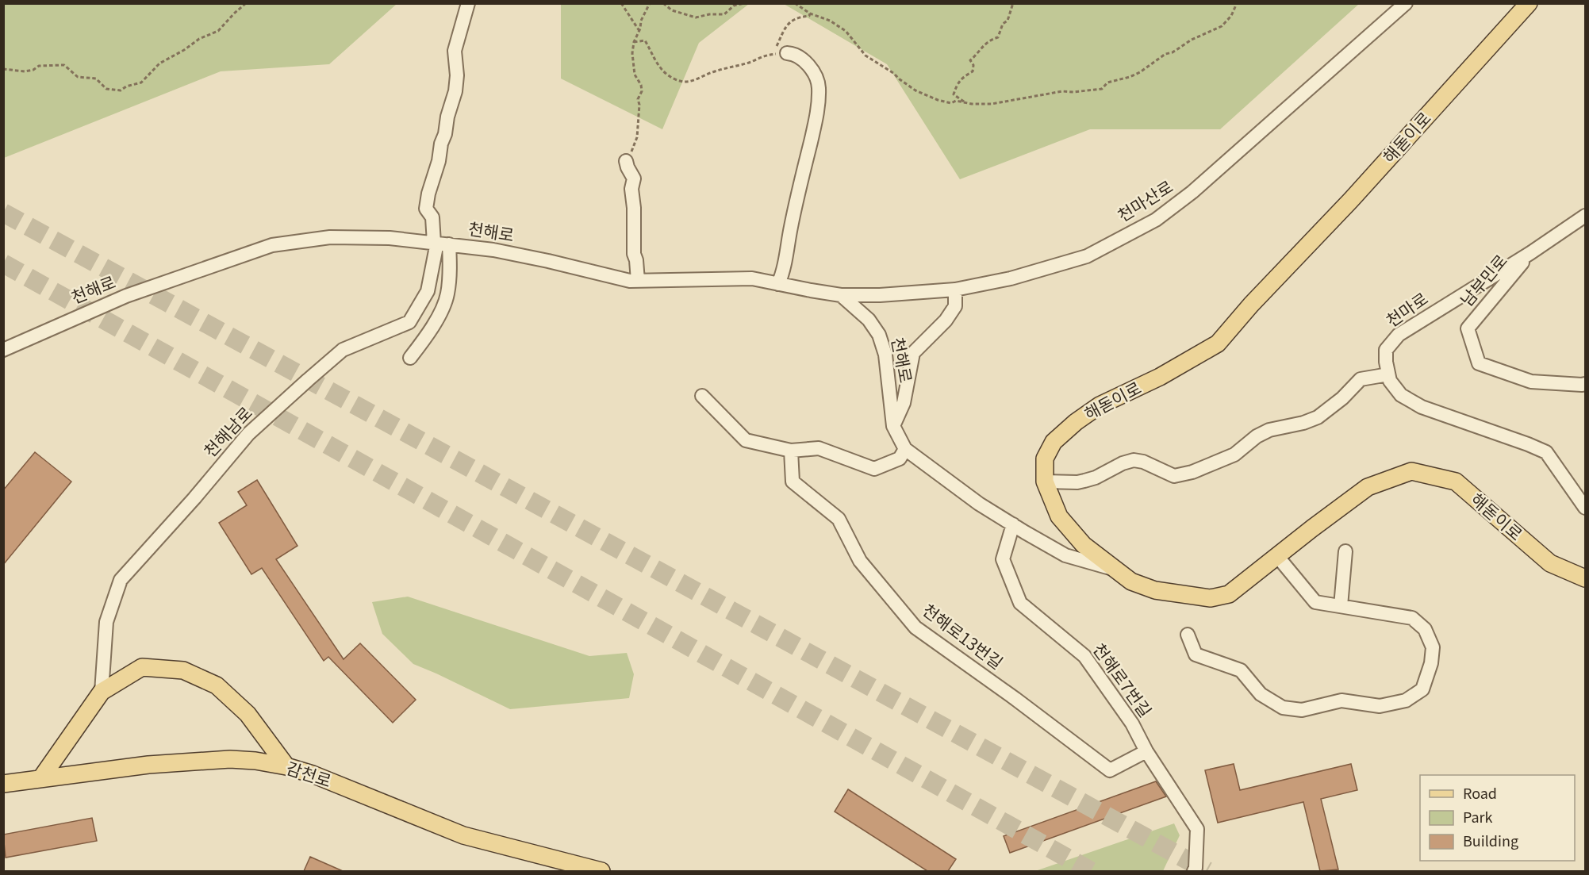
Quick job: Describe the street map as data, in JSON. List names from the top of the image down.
{
  "streets": {
    "main road": ["해돋이로", "감천로"],
    "street": [
      "천마산로",
      "천해로",
      "남부민로",
      "천마로",
      "천해남로",
      "천해로13번길",
      "천해로7번길"
    ]
  },
  "crossings": [
    ["해돋이로", "천해로"],
    ["천마산로", "천해로"],
    ["천해로", "천해남로"],
    ["천해로", "천해로7번길"],
    ["남부민로", "천마로"],
    ["천해로13번길", "천해로7번길"]
  ],
  "legend": ["Road", "Park", "Building"]
}
